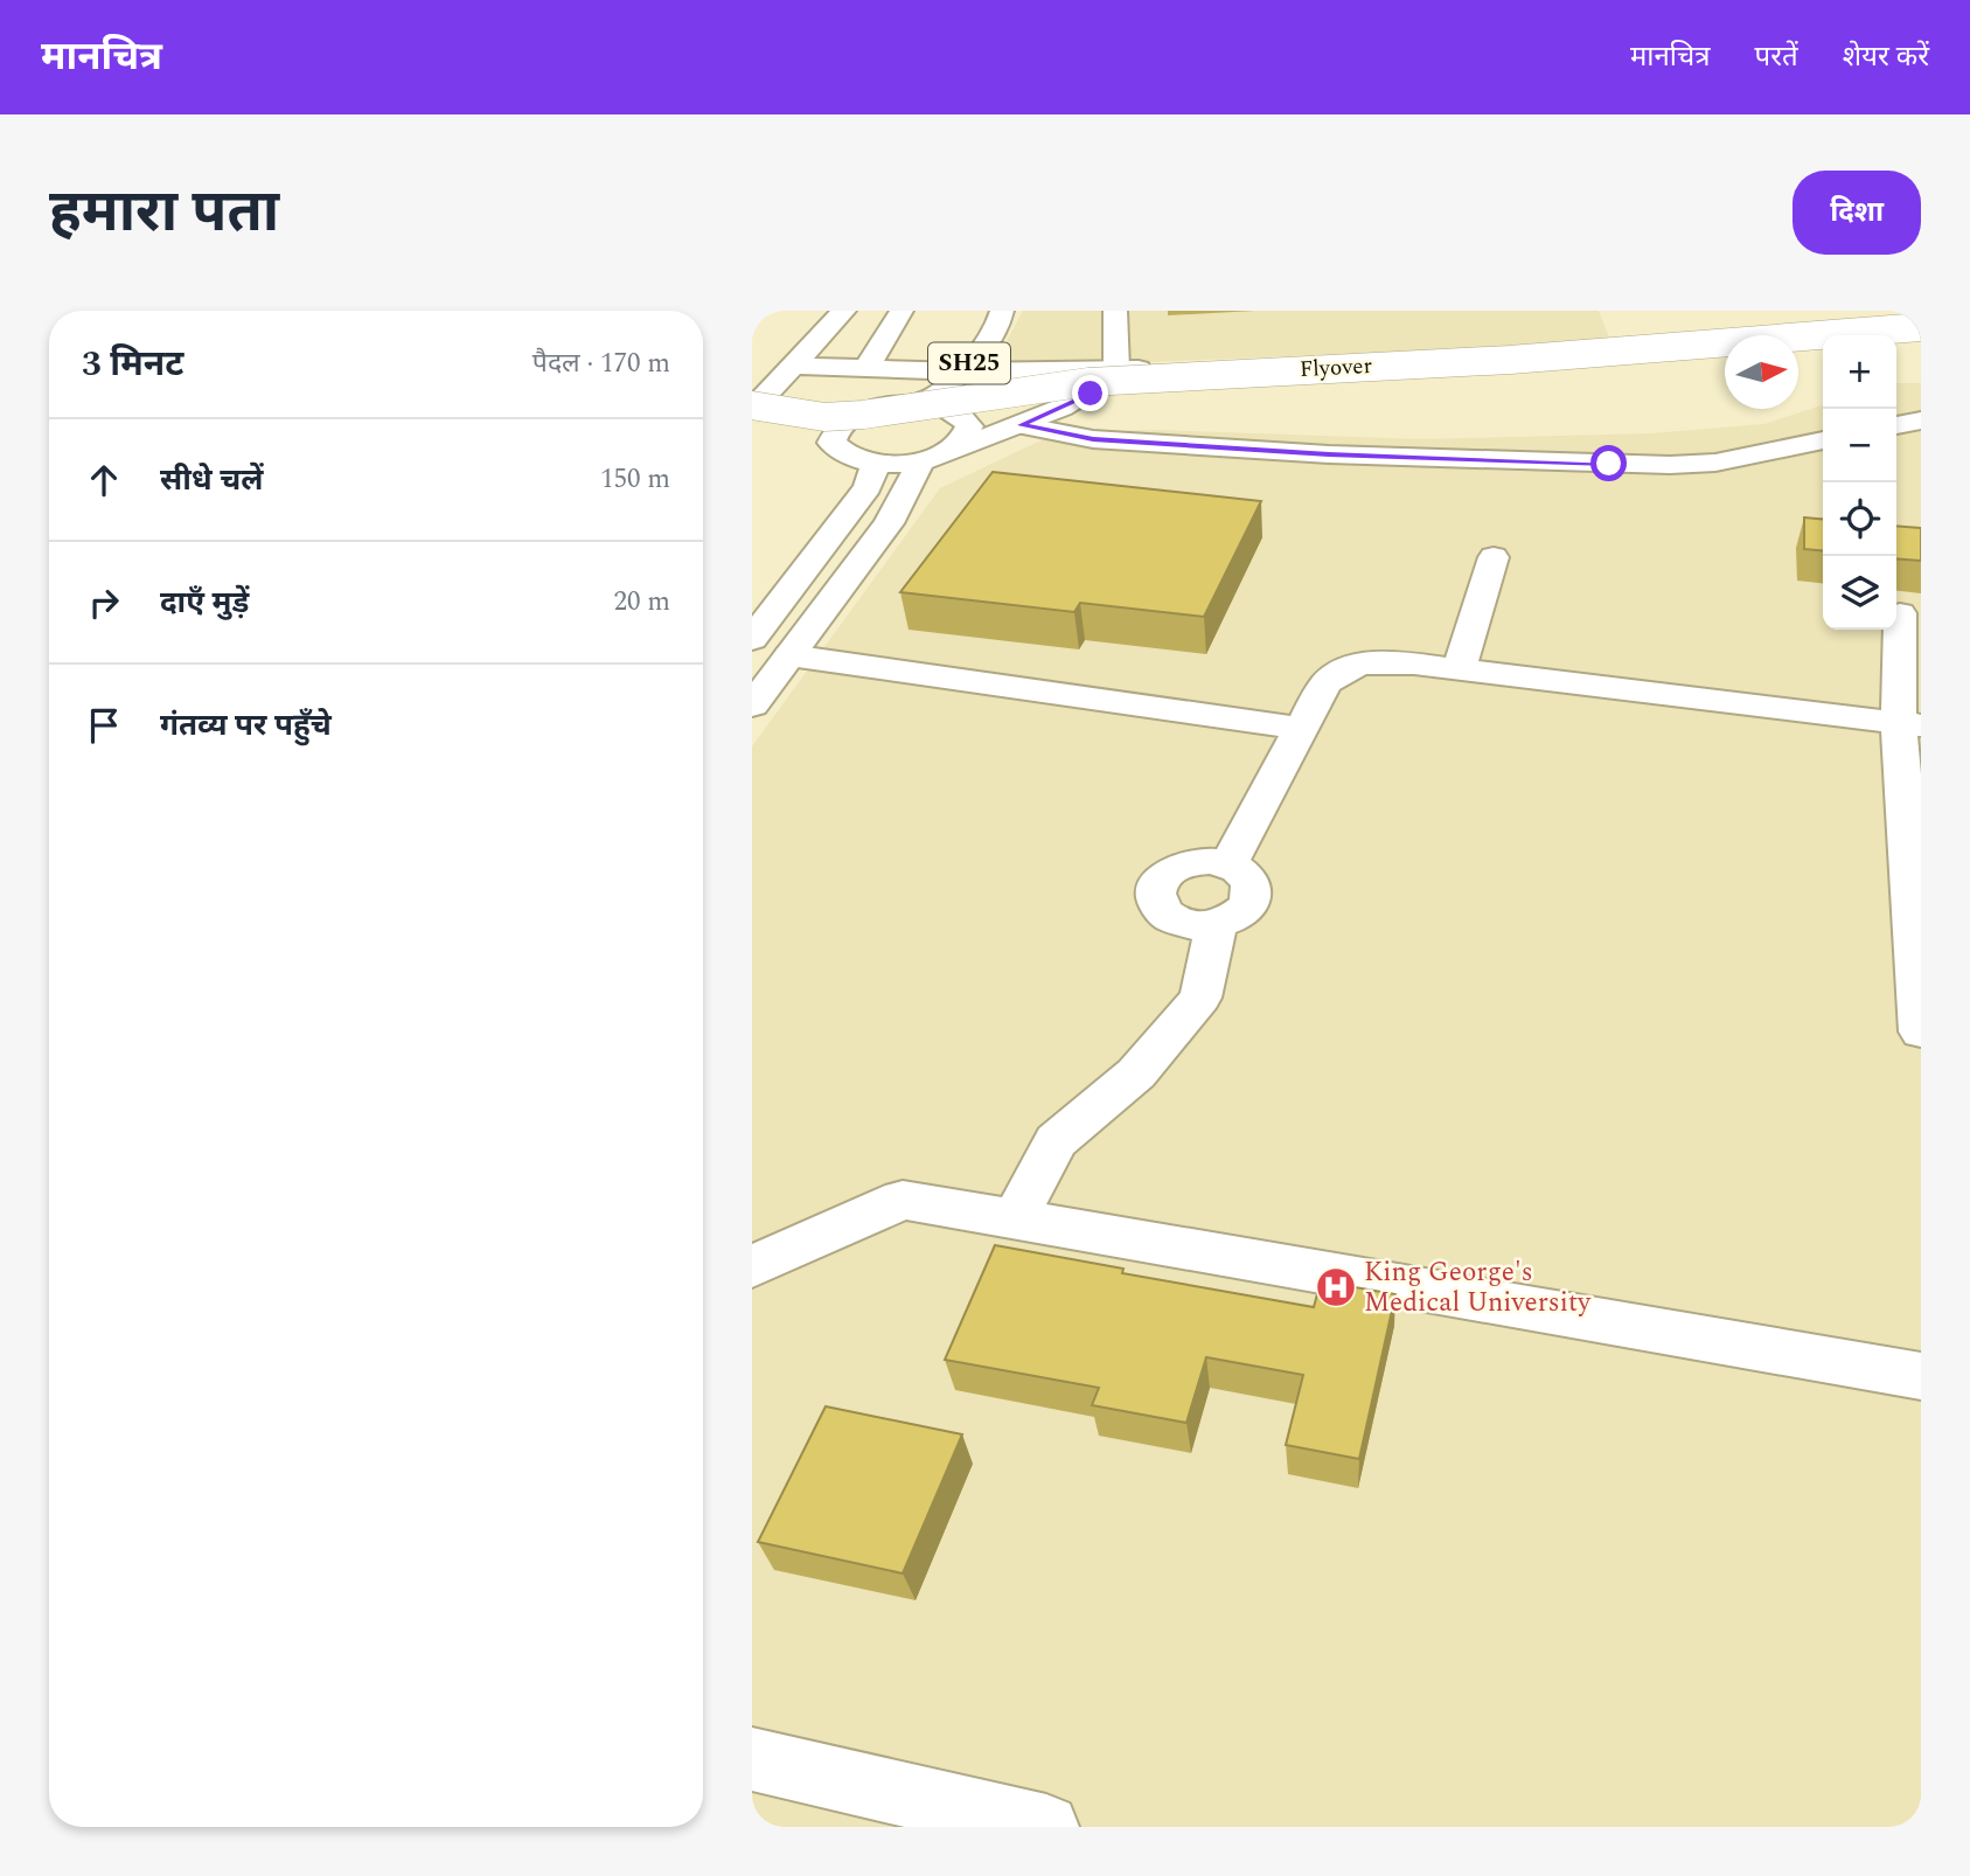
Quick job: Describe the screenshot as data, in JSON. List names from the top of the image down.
{
  "streets": {
    "main road": ["SH25", "Flyover"]
  },
  "places": {
    "hospital": ["King George's Medical University"]
  },
  "north": "right",
  "page": {
    "header": "मानचित्र",
    "nav": ["मानचित्र", "परतें", "शेयर करें"],
    "title": "हमारा पता",
    "buttons": "दिशा",
    "heading": ["3 मिनट", "पैदल · 170 m"],
    "map_buttons": ["+", "−"],
    "list": [
      ["सीधे चलें", "150 m"],
      ["दाएँ मुड़ें", "20 m"],
      "गंतव्य पर पहुँचे"
    ]
  }
}
